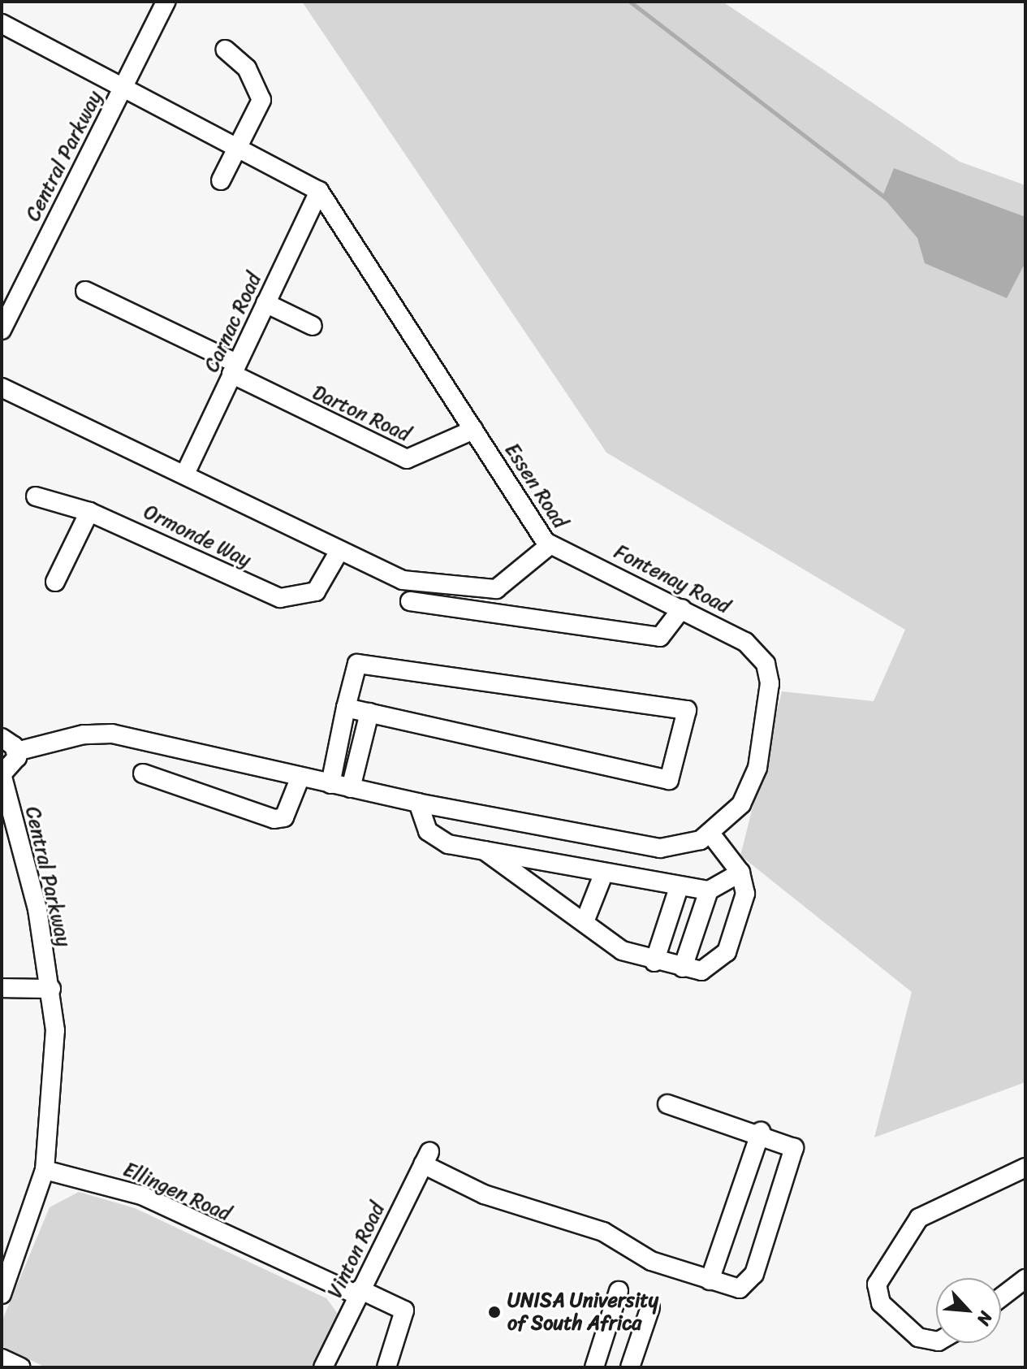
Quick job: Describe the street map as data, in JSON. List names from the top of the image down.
{
  "streets": {
    "street": [
      "Central Parkway",
      "Carnac Road",
      "Darton Road",
      "Essen Road",
      "Ormonde Way",
      "Fontenay Road",
      "Ellingen Road",
      "Vinton Road"
    ]
  },
  "crossings": [
    ["Central Parkway", "Essen Road"],
    ["Carnac Road", "Darton Road"],
    ["Carnac Road", "Essen Road"],
    ["Darton Road", "Essen Road"],
    ["Essen Road", "Ormonde Way"],
    ["Essen Road", "Fontenay Road"],
    ["Ellingen Road", "Vinton Road"]
  ],
  "places": ["UNISA University of South Africa"],
  "north": "bottom right"
}
